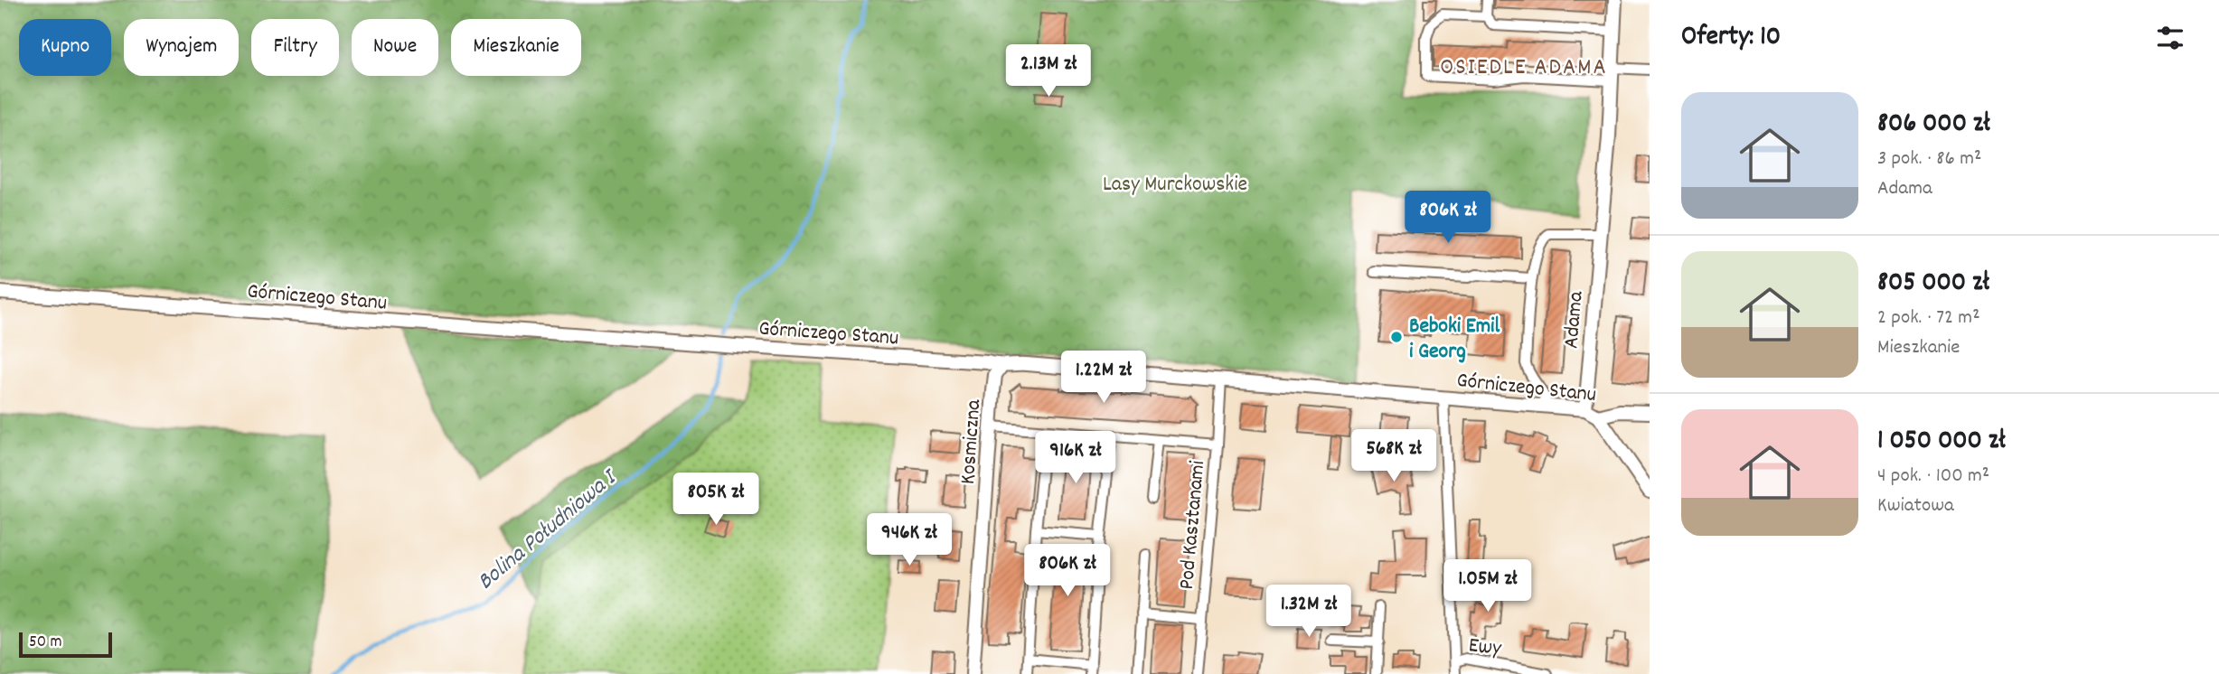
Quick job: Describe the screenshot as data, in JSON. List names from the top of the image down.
{
  "streets": {
    "street": [
      "Górniczego Stanu",
      "Adama",
      "Kosmiczna",
      "Pod Kasztanami",
      "Ewy"
    ]
  },
  "crossings": [
    ["Górniczego Stanu", "Adama"],
    ["Górniczego Stanu", "Kosmiczna"],
    ["Górniczego Stanu", "Pod Kasztanami"]
  ],
  "districts": ["OSIEDLE ADAMA"],
  "water": ["Bolina Południowa I"],
  "parks": ["Lasy Murckowskie"],
  "places": ["Beboki Emil i Georg"],
  "scale_bar": "50 m",
  "page": {
    "heading": "Oferty: 10",
    "chip": [
      "Kupno",
      "Wynajem",
      "Filtry",
      "Nowe",
      "Mieszkanie"
    ],
    "price": [
      "2.13M zł",
      "806K zł",
      "1.22M zł",
      "568K zł",
      "916K zł",
      "805K zł",
      "946K zł",
      "806K zł",
      "1.05M zł",
      "1.32M zł"
    ],
    "list": [
      {
        "name": "806 000 zł",
        "note": "3 pok. · 86 m² · Adama"
      },
      {
        "name": "805 000 zł",
        "note": "2 pok. · 72 m² · Mieszkanie"
      },
      {
        "name": "1 050 000 zł",
        "note": "4 pok. · 100 m² · Kwiatowa"
      }
    ],
    "scale": "50 m"
  }
}
